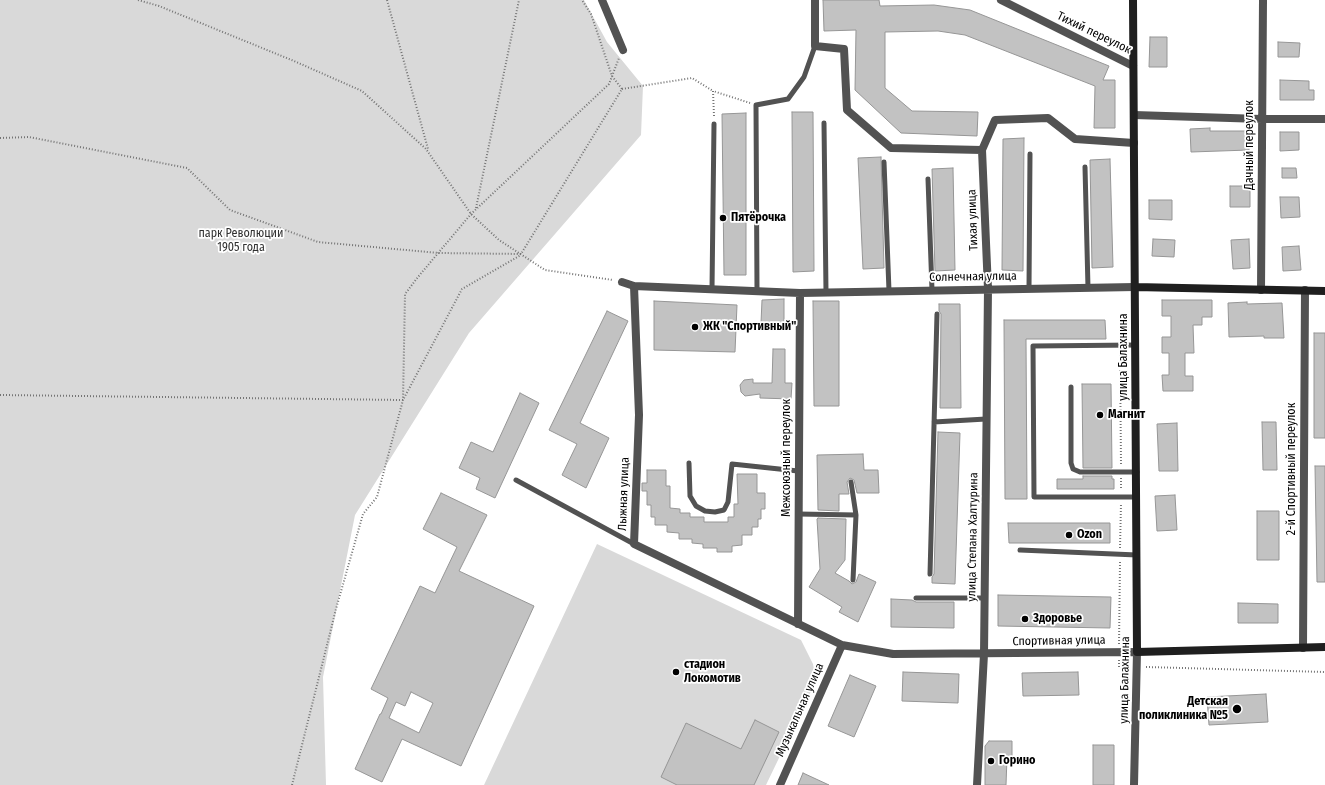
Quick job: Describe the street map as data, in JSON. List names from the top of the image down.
{
  "streets": {
    "street": [
      "Тихий переулок",
      "Дачный переулок",
      "Тихая улица",
      "Солнечная улица",
      "улица Балахнина",
      "Межсоюзный переулок",
      "2-й Спортивный переулок",
      "Лыжная улица",
      "улица Степана Халтурина",
      "Спортивная улица",
      "Музыкальная улица"
    ]
  },
  "crossings": [
    ["Тихий переулок", "улица Балахнина"],
    ["Дачный переулок", "Солнечная улица"],
    ["Тихая улица", "Солнечная улица"],
    ["Тихая улица", "улица Степана Халтурина"],
    ["Солнечная улица", "улица Балахнина"],
    ["Солнечная улица", "Межсоюзный переулок"],
    ["Солнечная улица", "2-й Спортивный переулок"],
    ["Солнечная улица", "Лыжная улица"],
    ["Солнечная улица", "улица Степана Халтурина"],
    ["улица Балахнина", "Спортивная улица"],
    ["Межсоюзный переулок", "Лыжная улица"],
    ["Межсоюзный переулок", "Спортивная улица"],
    ["2-й Спортивный переулок", "Спортивная улица"],
    ["Лыжная улица", "Спортивная улица"],
    ["улица Степана Халтурина", "Спортивная улица"],
    ["Спортивная улица", "Музыкальная улица"]
  ],
  "parks": ["парк Революции 1905 года"],
  "places": [
    "Пятёрочка",
    "ЖК \"Спортивный\"",
    "Магнит",
    "Ozon",
    "Здоровье",
    "стадион Локомотив",
    "Детская поликлиника №5",
    "Горино"
  ]
}
